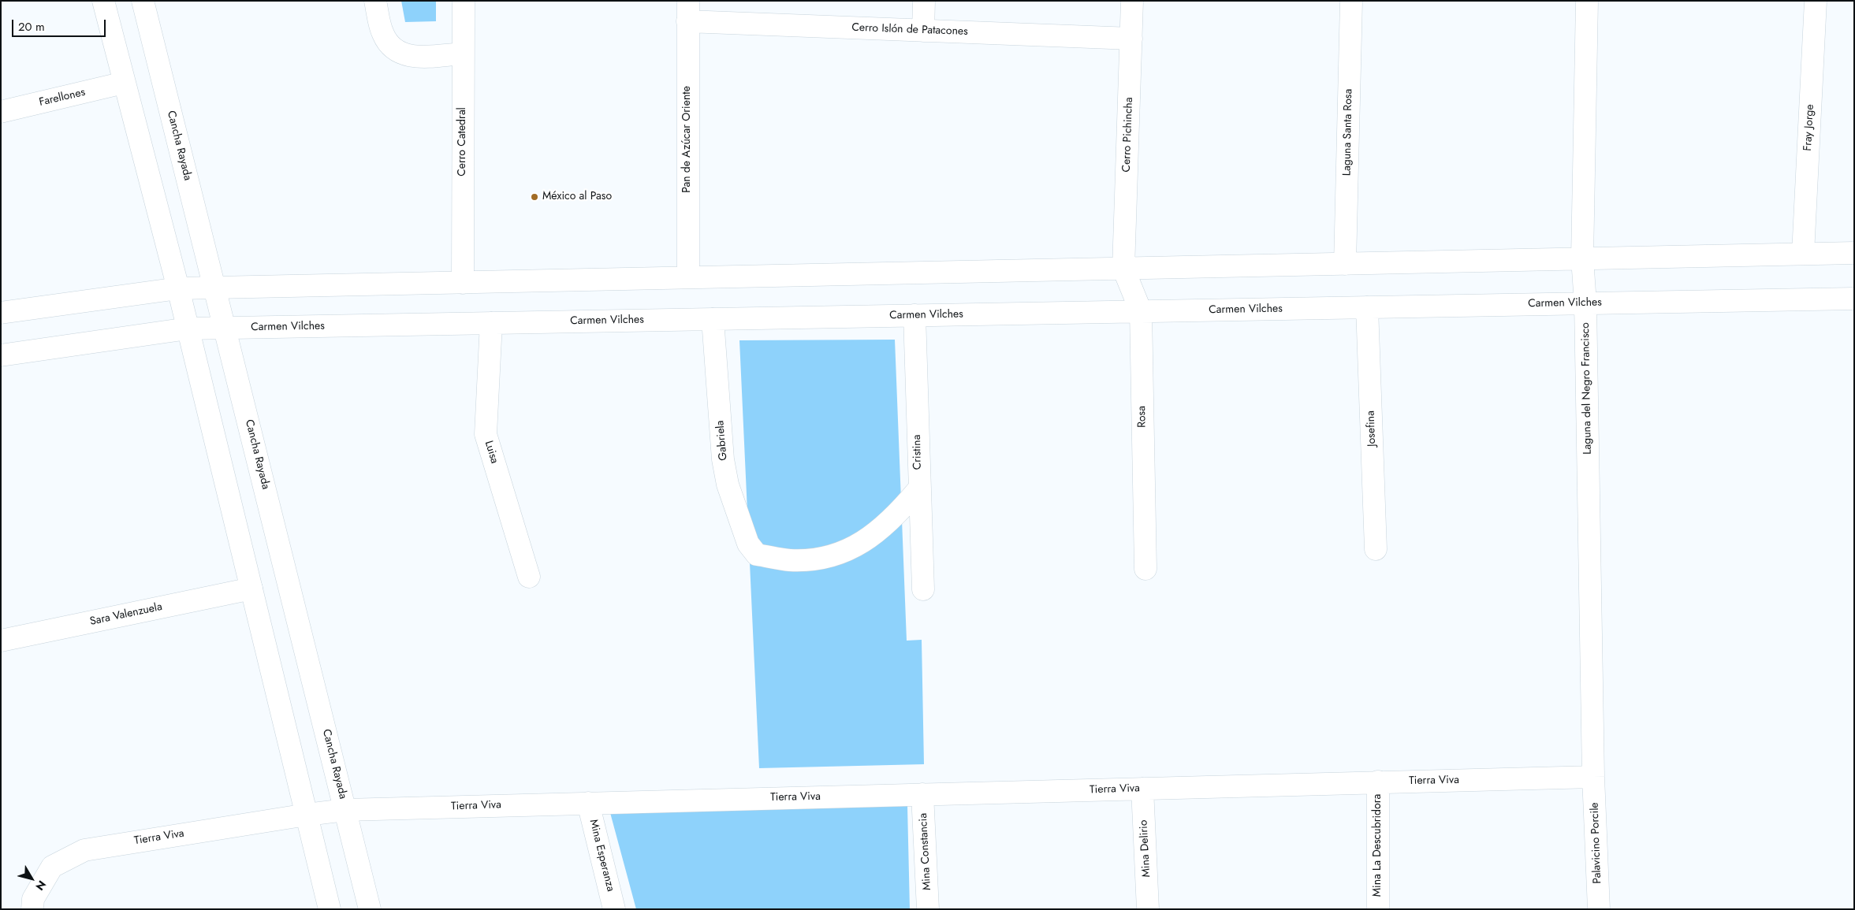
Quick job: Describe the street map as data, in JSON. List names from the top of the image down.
{
  "streets": {
    "street": [
      "Cerro Islón de Patacones",
      "Farellones",
      "Fray Jorge",
      "Laguna Santa Rosa",
      "Cerro Pichincha",
      "Pan de Azúcar Oriente",
      "Cerro Catedral",
      "Cancha Rayada",
      "Carmen Vilches",
      "Laguna del Negro Francisco",
      "Rosa",
      "Josefina",
      "Gabriela",
      "Luisa",
      "Cristina",
      "Sara Valenzuela",
      "Tierra Viva",
      "Palavicino Porcile",
      "Mina La Descubridora",
      "Mina Delirio",
      "Mina Constancia",
      "Mina Esperanza"
    ]
  },
  "crossings": [
    ["Cerro Islón de Patacones", "Cerro Pichincha"],
    ["Cerro Islón de Patacones", "Pan de Azúcar Oriente"],
    ["Cerro Pichincha", "Rosa"],
    ["Cancha Rayada", "Carmen Vilches"],
    ["Cancha Rayada", "Tierra Viva"],
    ["Carmen Vilches", "Laguna del Negro Francisco"],
    ["Carmen Vilches", "Rosa"],
    ["Carmen Vilches", "Josefina"],
    ["Carmen Vilches", "Gabriela"],
    ["Carmen Vilches", "Luisa"],
    ["Carmen Vilches", "Cristina"],
    ["Laguna del Negro Francisco", "Tierra Viva"],
    ["Laguna del Negro Francisco", "Palavicino Porcile"],
    ["Gabriela", "Cristina"],
    ["Tierra Viva", "Palavicino Porcile"],
    ["Tierra Viva", "Mina La Descubridora"],
    ["Tierra Viva", "Mina Delirio"],
    ["Tierra Viva", "Mina Constancia"],
    ["Tierra Viva", "Mina Esperanza"]
  ],
  "places": ["México al Paso"],
  "scale_bar": "20 m",
  "north": "bottom right"
}
